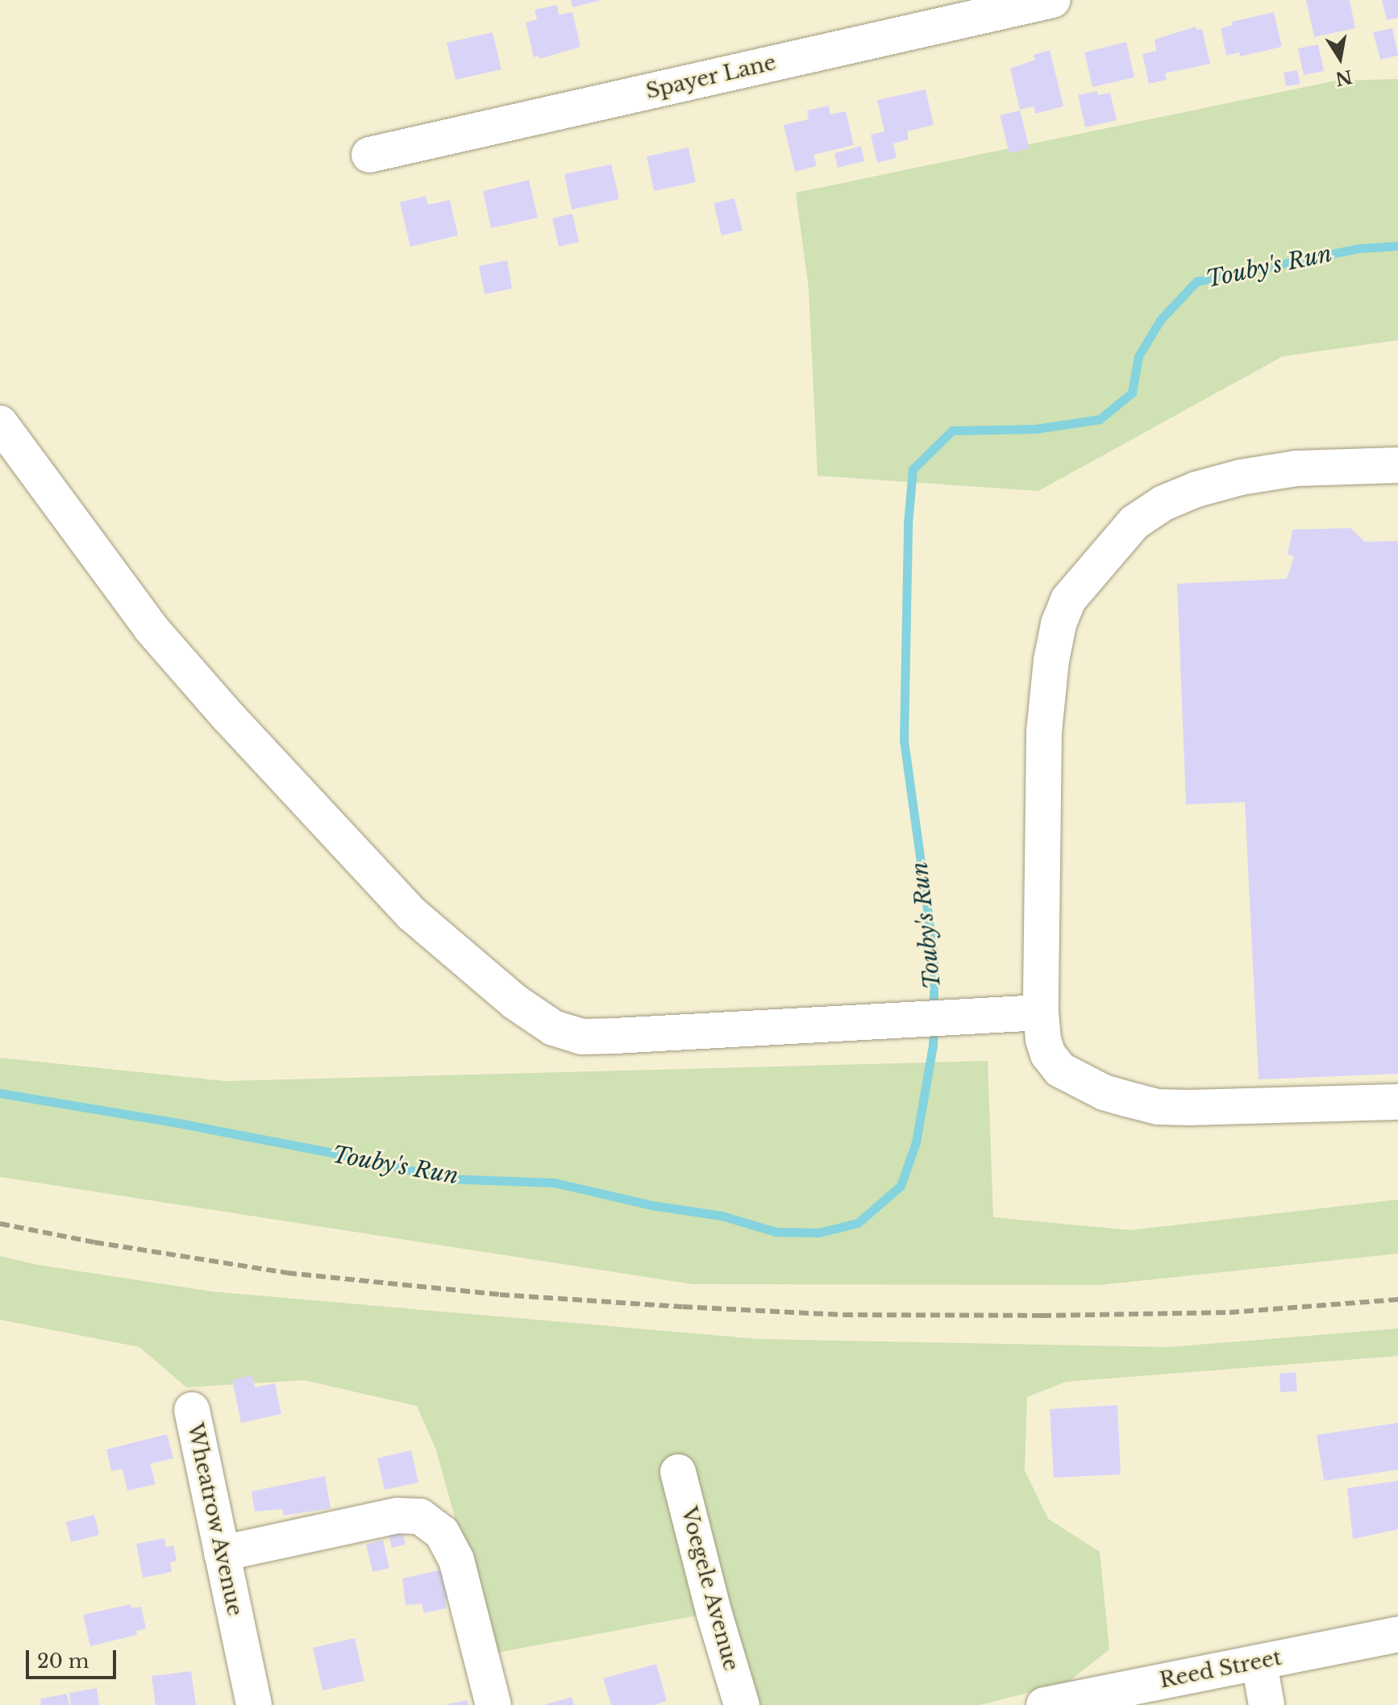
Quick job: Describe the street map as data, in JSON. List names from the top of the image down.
{
  "streets": {
    "street": [
      "Spayer Lane",
      "Wheatrow Avenue",
      "Voegele Avenue",
      "Reed Street"
    ]
  },
  "water": ["Touby's Run"],
  "scale_bar": "20 m",
  "north": "bottom"
}
